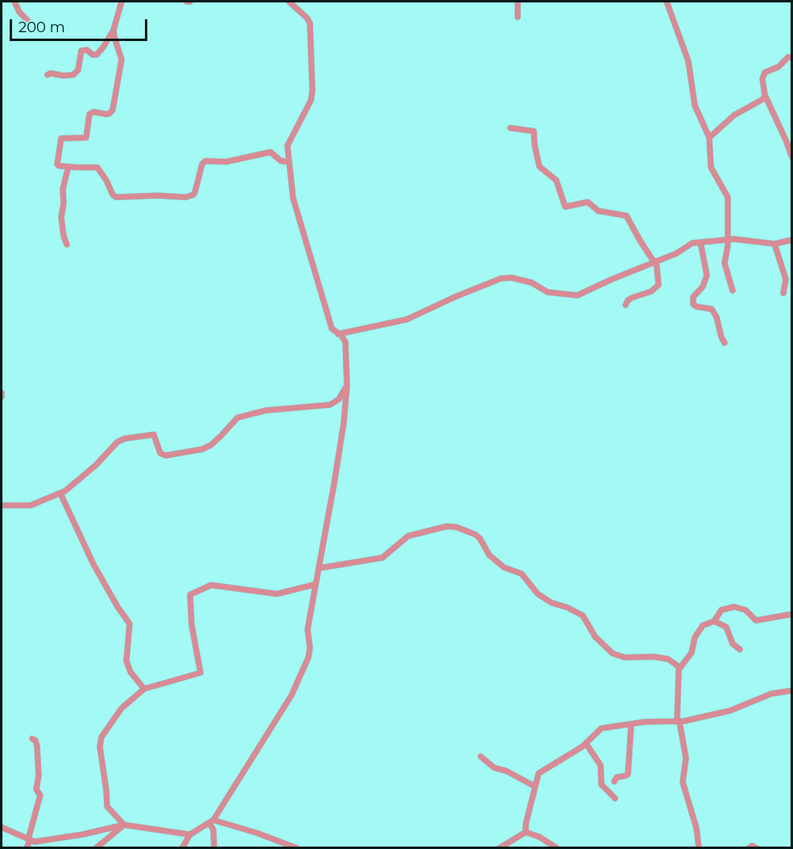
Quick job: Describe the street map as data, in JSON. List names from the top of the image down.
{
  "scale_bar": "200 m"
}
